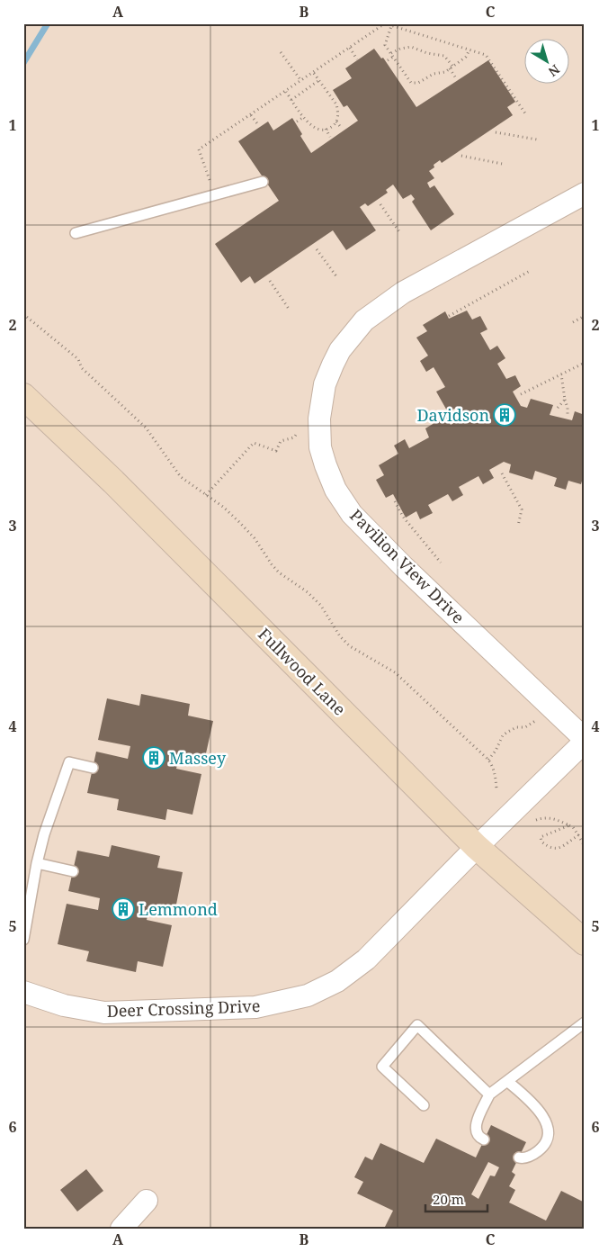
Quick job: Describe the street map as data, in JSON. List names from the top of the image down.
{
  "streets": {
    "street": ["Pavilion View Drive", "Fullwood Lane", "Deer Crossing Drive"]
  },
  "crossings": [
    ["Pavilion View Drive", "Deer Crossing Drive"],
    ["Fullwood Lane", "Deer Crossing Drive"]
  ],
  "places": {
    "building": ["Davidson", "Massey", "Lemmond"]
  },
  "scale_bar": "20 m",
  "north": "bottom right",
  "grid": {
    "columns": ["A", "B", "C"],
    "rows": [
      "1",
      "2",
      "3",
      "4",
      "5",
      "6"
    ]
  }
}
